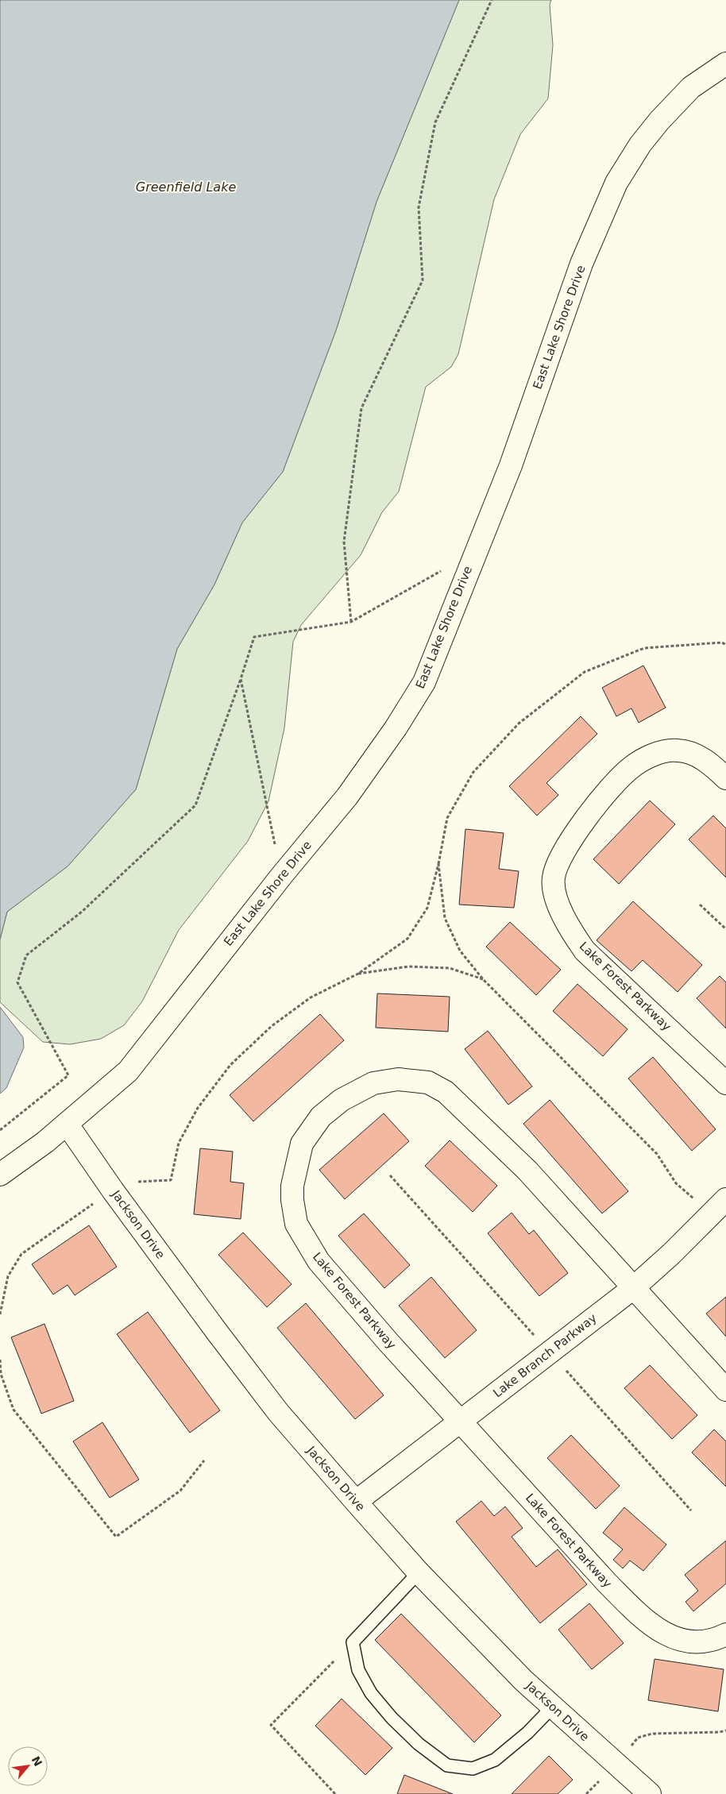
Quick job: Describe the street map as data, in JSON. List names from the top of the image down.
{
  "streets": {
    "street": [
      "East Lake Shore Drive",
      "Lake Forest Parkway",
      "Jackson Drive",
      "Lake Branch Parkway"
    ]
  },
  "crossings": [
    ["East Lake Shore Drive", "Jackson Drive"],
    ["Lake Forest Parkway", "Lake Branch Parkway"],
    ["Jackson Drive", "Lake Branch Parkway"]
  ],
  "water": ["Greenfield Lake"],
  "north": "top right"
}
